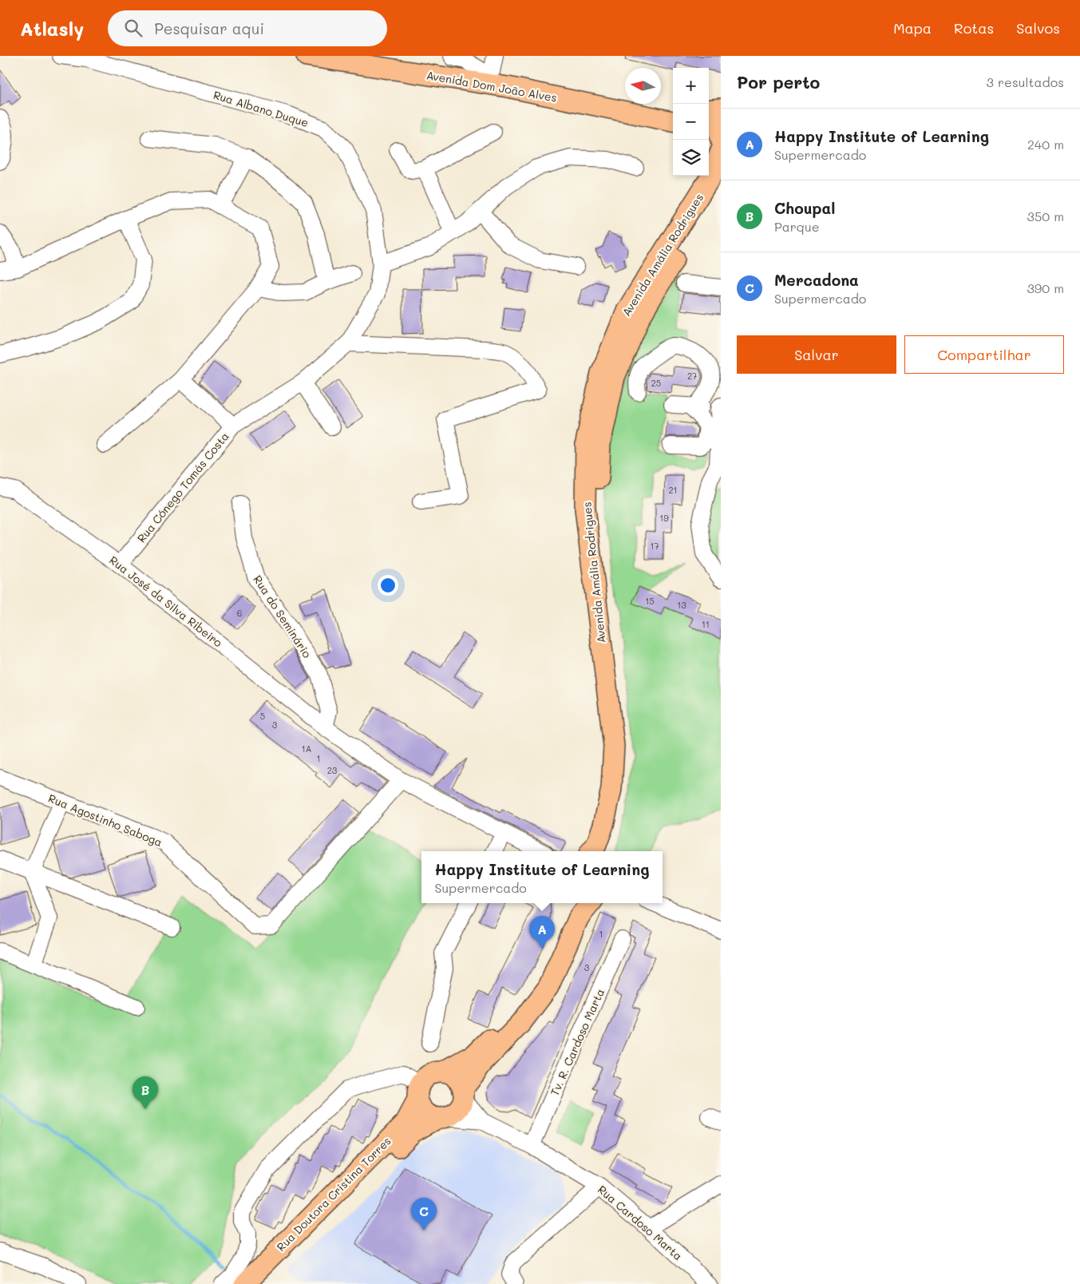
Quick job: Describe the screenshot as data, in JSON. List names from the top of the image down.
{
  "streets": {
    "main road": ["Avenida Dom João Alves", "Avenida Amália Rodrigues", "Rua Doutora Cristina Torres"],
    "street": [
      "Rua Albano Duque",
      "Rua Cónego Tomás Costa",
      "Rua José da Silva Ribeiro",
      "Rua do Seminário",
      "Rua Agostinho Saboga",
      "Tv. R. Cardoso Marta",
      "Rua Cardoso Marta"
    ]
  },
  "crossings": [
    ["Rua Albano Duque", "Rua Cónego Tomás Costa"],
    ["Rua Cónego Tomás Costa", "Rua José da Silva Ribeiro"],
    ["Rua José da Silva Ribeiro", "Rua do Seminário"],
    ["Rua José da Silva Ribeiro", "Rua Agostinho Saboga"],
    ["Tv. R. Cardoso Marta", "Rua Cardoso Marta"]
  ],
  "house_numbers": [
    "27",
    "25",
    "21",
    "19",
    "17",
    "15",
    "13",
    "6",
    "11",
    "5",
    "3",
    "1A",
    "1",
    "23",
    "1",
    "3"
  ],
  "north": "left",
  "page": {
    "header": "Atlasly",
    "search": "Pesquisar aqui",
    "nav": ["Mapa", "Rotas", "Salvos"],
    "heading": ["Por perto", "3 resultados"],
    "map_buttons": ["+", "−"],
    "list": [
      {
        "mark": "A",
        "name": "Happy Institute of Learning",
        "note": "Supermercado",
        "value": "240 m"
      },
      {
        "mark": "B",
        "name": "Choupal",
        "note": "Parque",
        "value": "350 m"
      },
      {
        "mark": "C",
        "name": "Mercadona",
        "note": "Supermercado",
        "value": "390 m"
      }
    ],
    "buttons": ["Salvar", "Compartilhar"],
    "popup": ["Happy Institute of Learning", "Supermercado"],
    "pins": ["A", "B", "C"]
  }
}
